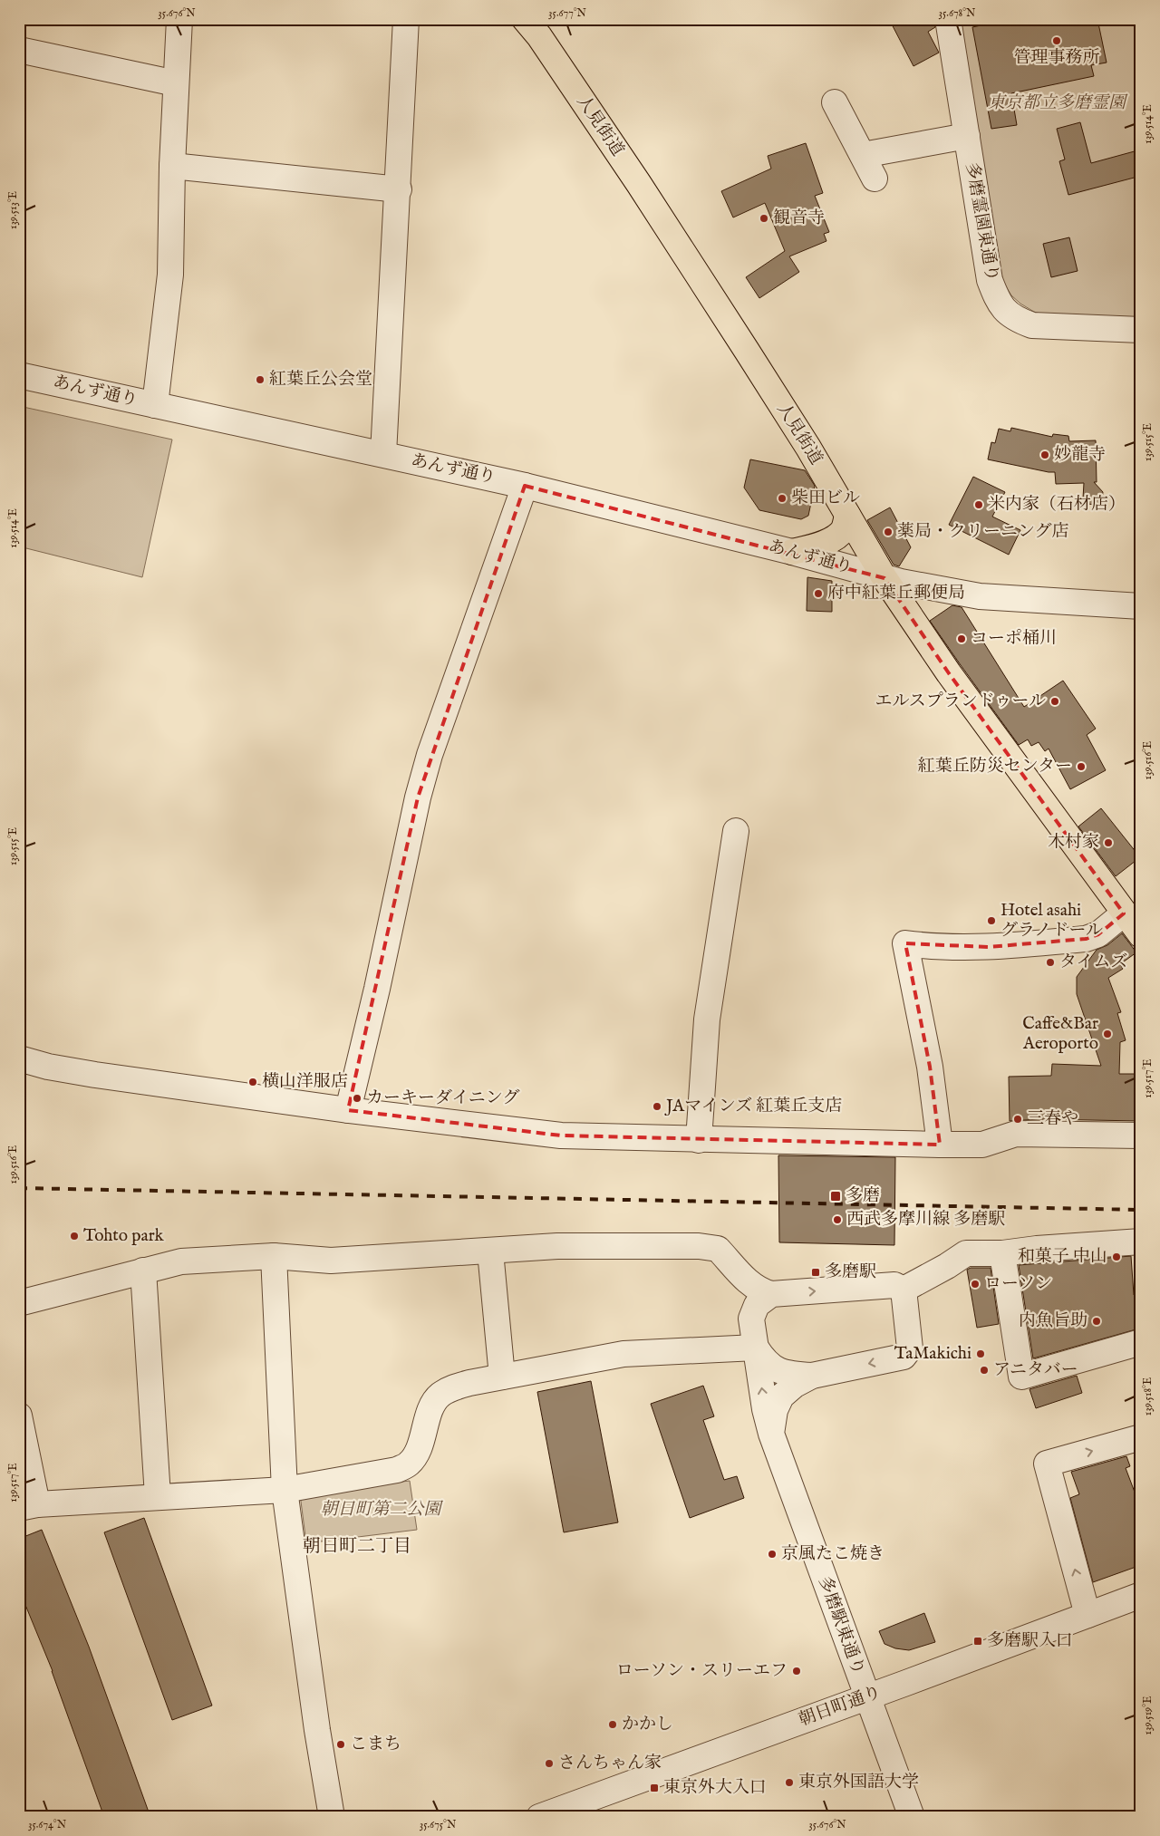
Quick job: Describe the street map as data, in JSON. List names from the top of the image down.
{
  "streets": {
    "main road": ["人見街道"],
    "street": [
      "多磨霊園東通り",
      "あんず通り",
      "多磨駅東通り",
      "朝日町通り"
    ]
  },
  "crossings": [
    ["人見街道", "あんず通り"],
    ["多磨駅東通り", "朝日町通り"]
  ],
  "districts": ["朝日町二丁目"],
  "parks": ["東京都立多磨霊園", "朝日町第二公園"],
  "places": {
    "other": [
      "管理事務所",
      "観音寺",
      "紅葉丘公会堂",
      "妙龍寺",
      "柴田ビル",
      "米内家（石材店）",
      "薬局・クリーニング店",
      "府中紅葉丘郵便局",
      "コーポ桶川",
      "エルスプランドゥール",
      "紅葉丘防災センター",
      "木村家",
      "Hotel asahi グラノドール",
      "タイムズ",
      "Caffe&Bar Aeroporto",
      "横山洋服店",
      "カーキーダイニング",
      "JAマインズ 紅葉丘支店",
      "三春や",
      "西武多摩川線 多磨駅",
      "Tohto park",
      "和菓子 中山",
      "ローソン",
      "内魚旨助",
      "TaMakichi",
      "アニタバー",
      "京風たこ焼き",
      "ローソン・スリーエフ",
      "かかし",
      "こまち",
      "さんちゃん家",
      "東京外国語大学"
    ],
    "transit": [
      "多磨",
      "多磨駅",
      "多磨駅入口",
      "東京外大入口"
    ]
  },
  "coordinates": [
    "35.676°N",
    "35.677°N",
    "35.678°N",
    "139.514°E",
    "139.513°E",
    "139.515°E",
    "139.516°E",
    "139.517°E",
    "139.518°E",
    "139.519°E",
    "35.674°N",
    "35.675°N"
  ]
}
